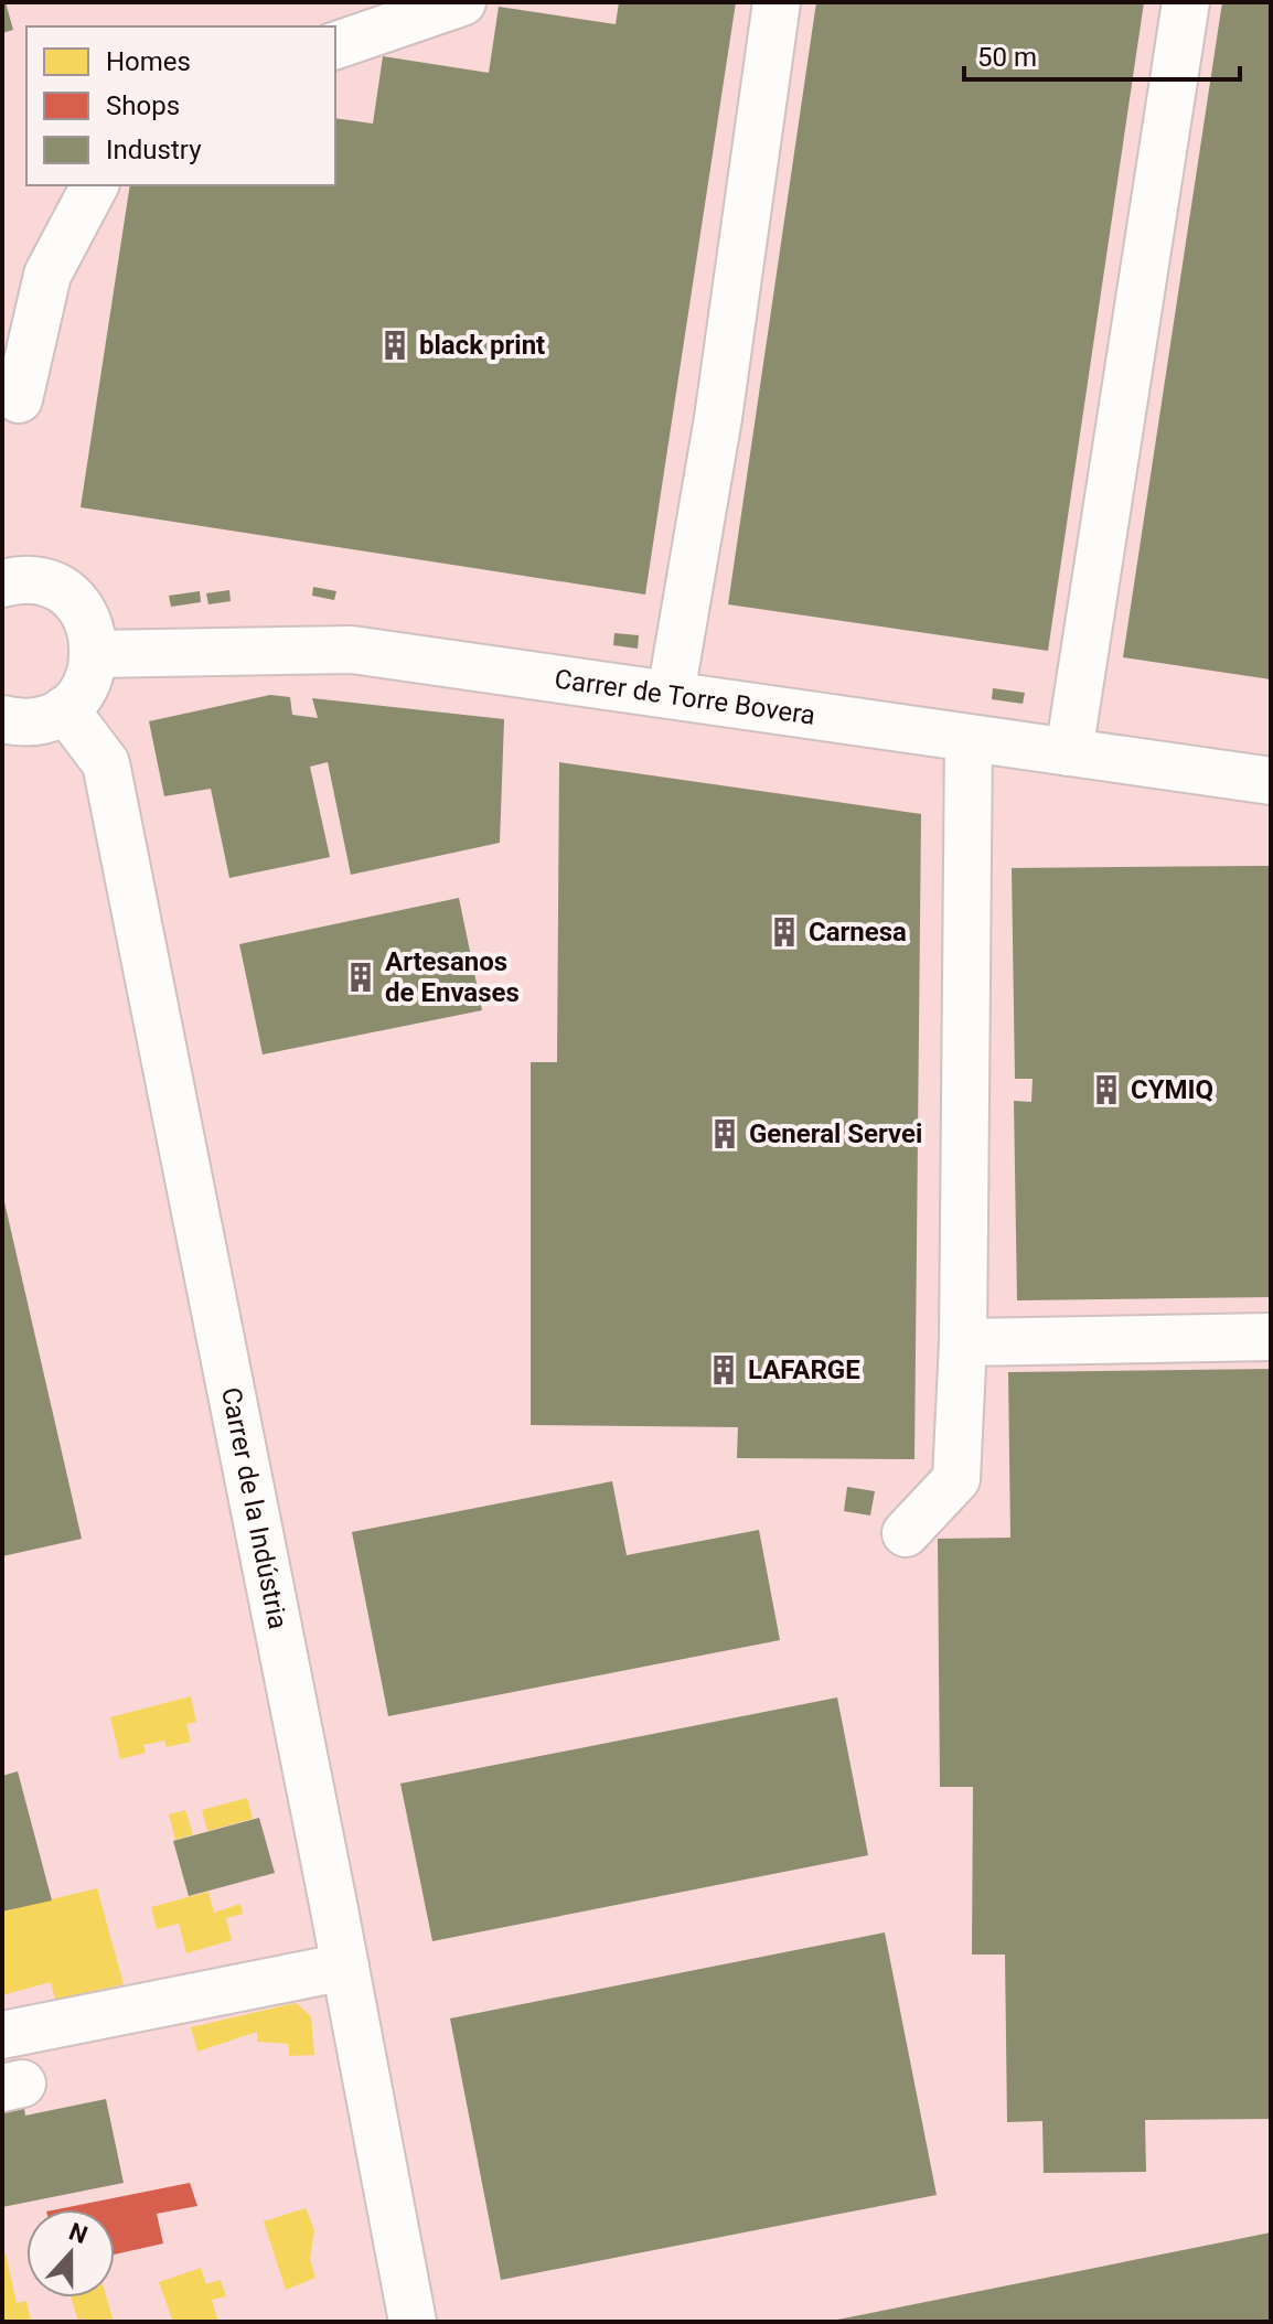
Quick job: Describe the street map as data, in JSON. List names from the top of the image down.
{
  "streets": {
    "street": ["Carrer de Torre Bovera", "Carrer de la Indústria"]
  },
  "places": {
    "building": [
      "black print",
      "Carnesa",
      "Artesanos de Envases",
      "CYMIQ",
      "General Servei",
      "LAFARGE"
    ]
  },
  "legend": ["Homes", "Shops", "Industry"],
  "scale_bar": "50 m",
  "north": "top"
}
